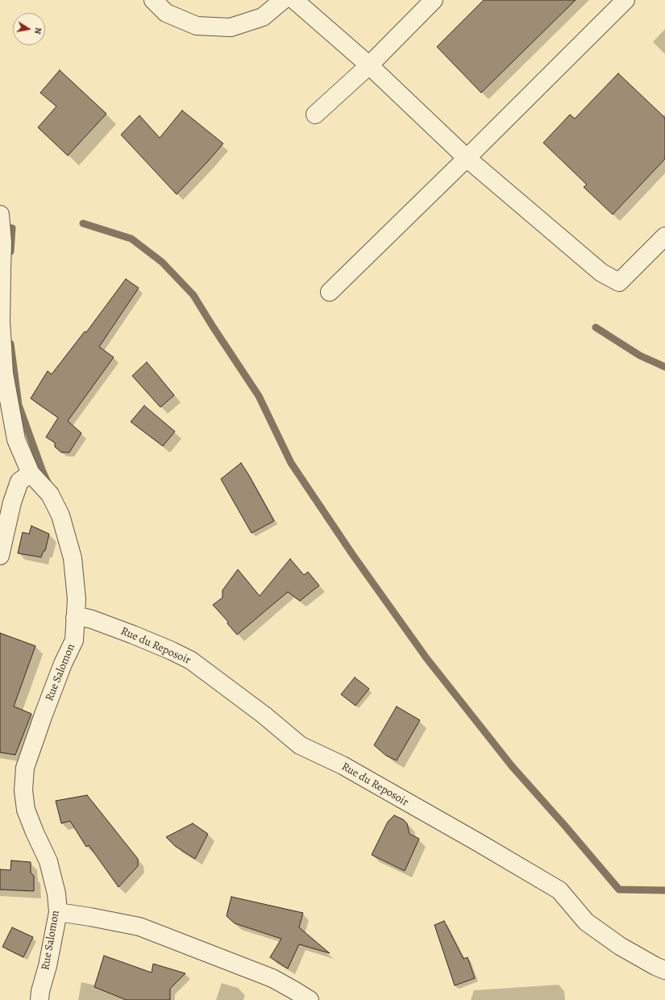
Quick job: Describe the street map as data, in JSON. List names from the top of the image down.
{
  "streets": {
    "street": ["Rue du Reposoir", "Rue Salomon"]
  },
  "crossings": [
    ["Rue du Reposoir", "Rue Salomon"]
  ],
  "north": "right"
}
